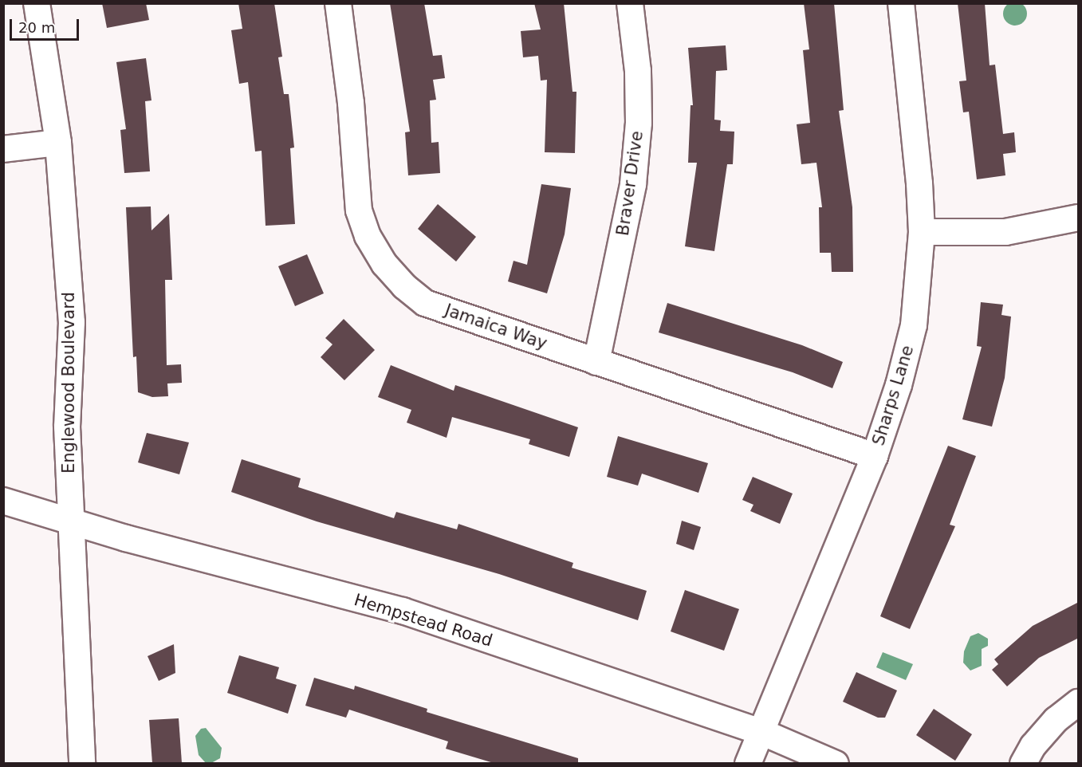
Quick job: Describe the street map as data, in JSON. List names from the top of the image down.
{
  "streets": {
    "street": [
      "Braver Drive",
      "Jamaica Way",
      "Englewood Boulevard",
      "Sharps Lane",
      "Hempstead Road"
    ]
  },
  "crossings": [
    ["Braver Drive", "Jamaica Way"],
    ["Jamaica Way", "Sharps Lane"],
    ["Englewood Boulevard", "Hempstead Road"],
    ["Sharps Lane", "Hempstead Road"]
  ],
  "scale_bar": "20 m"
}
